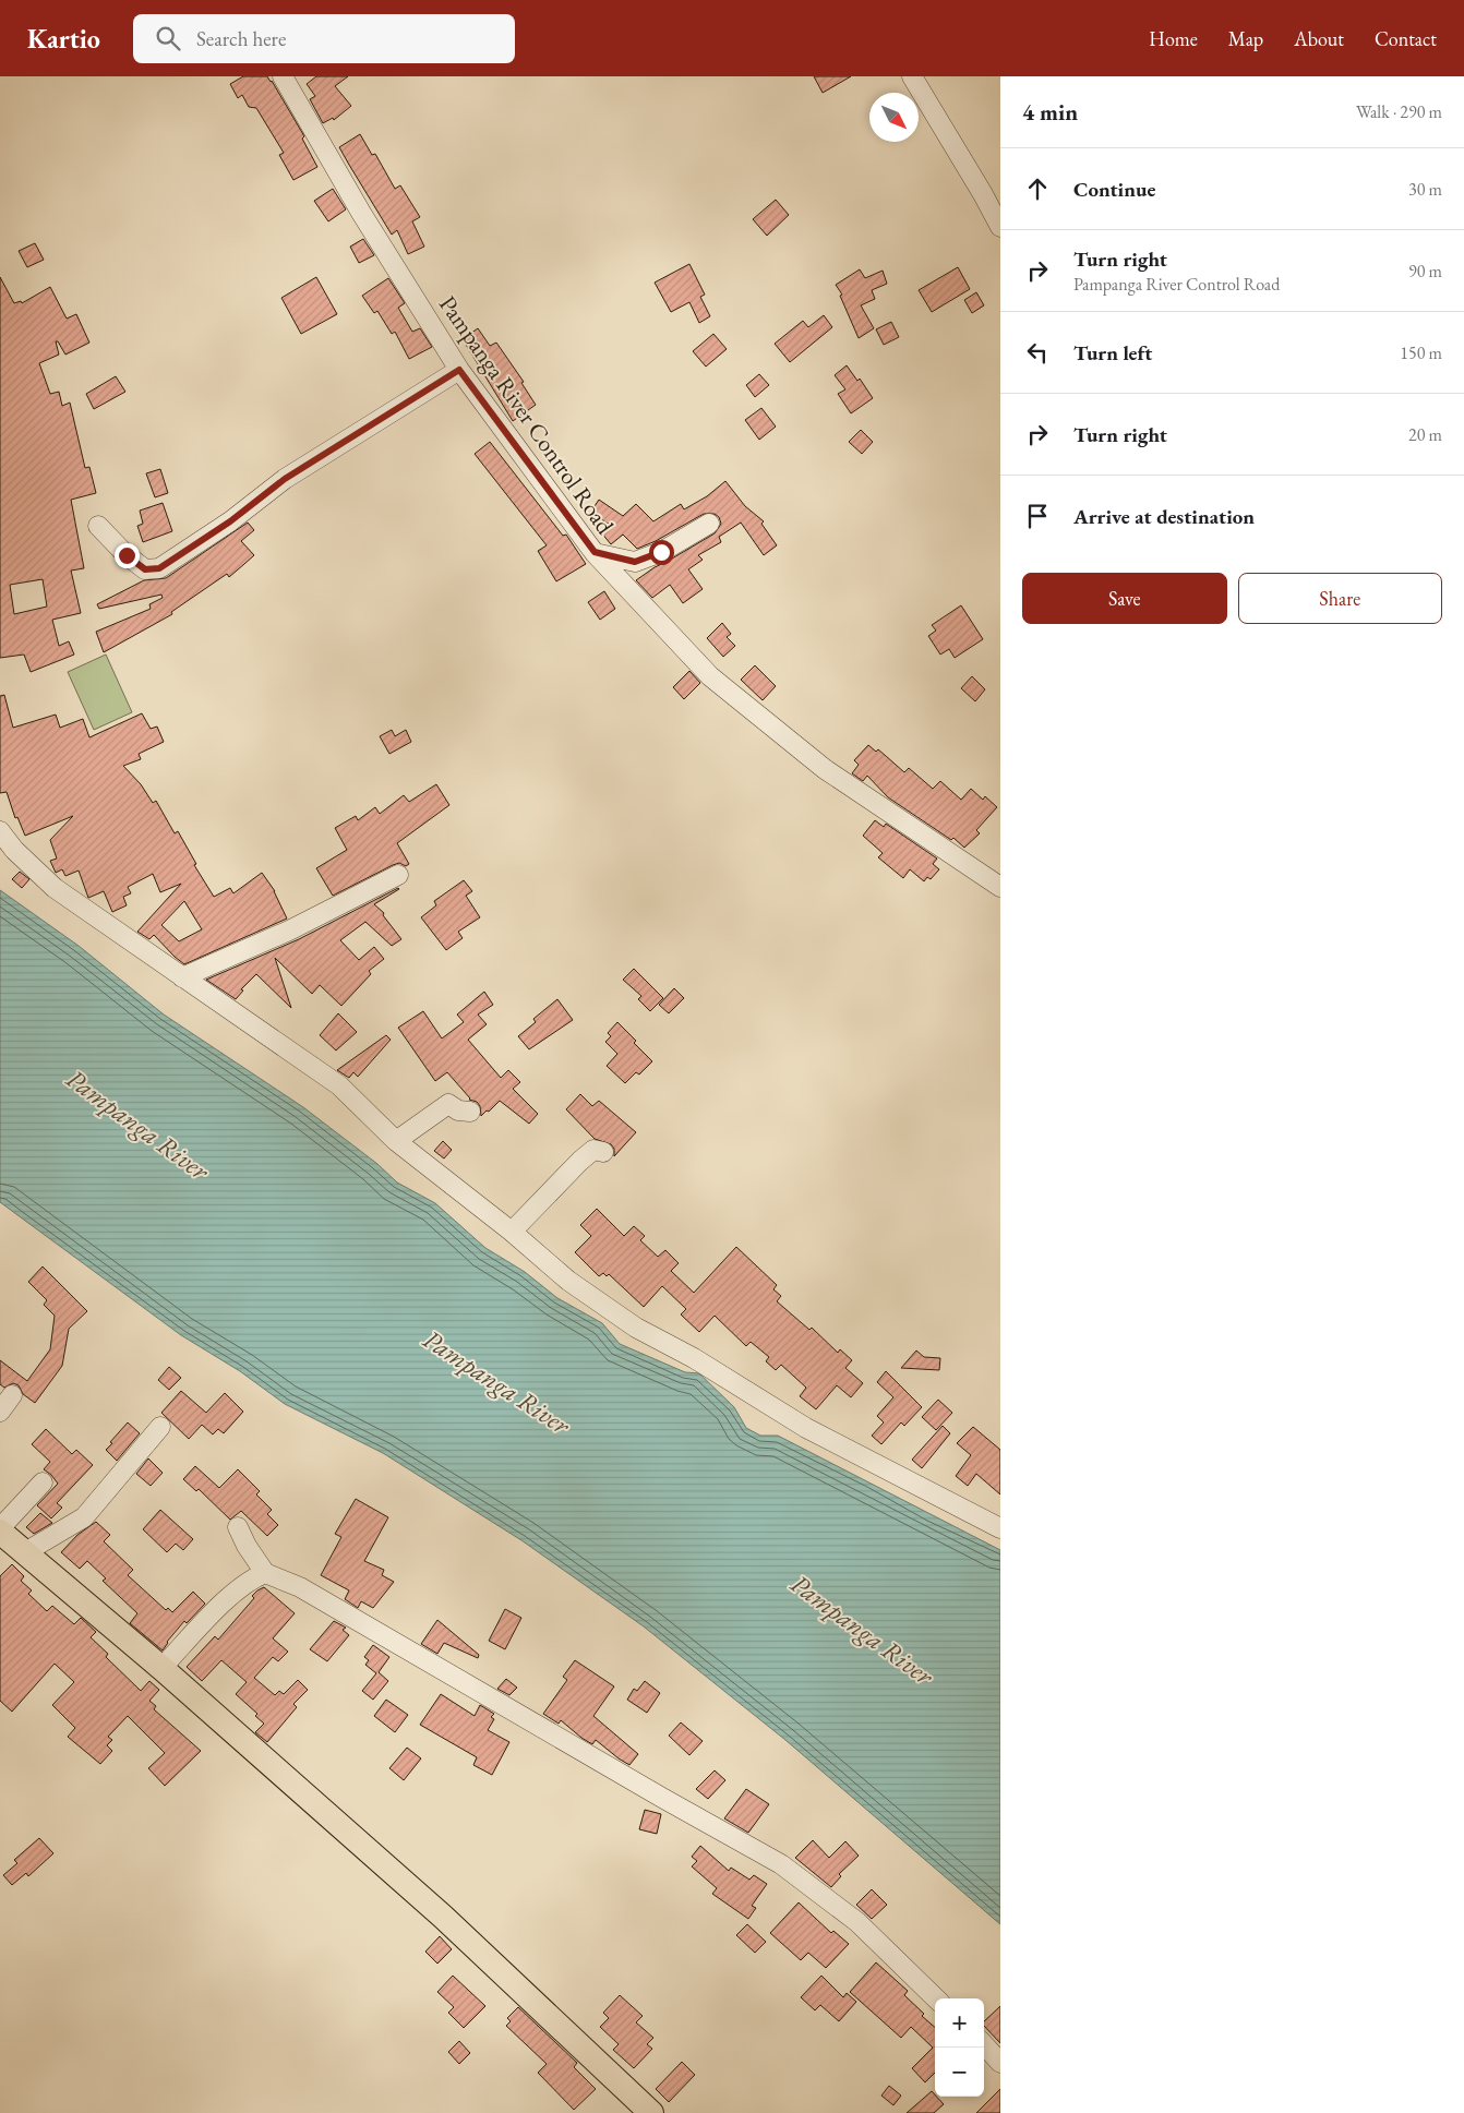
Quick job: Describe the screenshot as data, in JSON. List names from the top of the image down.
{
  "streets": {
    "street": ["Pampanga River Control Road"]
  },
  "water": ["Pampanga River"],
  "north": "bottom right",
  "page": {
    "header": "Kartio",
    "search": "Search here",
    "nav": [
      "Home",
      "Map",
      "About",
      "Contact"
    ],
    "heading": ["4 min", "Walk · 290 m"],
    "list": [
      ["Continue", "30 m"],
      ["Turn right", "Pampanga River Control Road", "90 m"],
      ["Turn left", "150 m"],
      ["Turn right", "20 m"],
      "Arrive at destination"
    ],
    "buttons": ["Save", "Share"],
    "map_buttons": ["+", "−"]
  }
}
